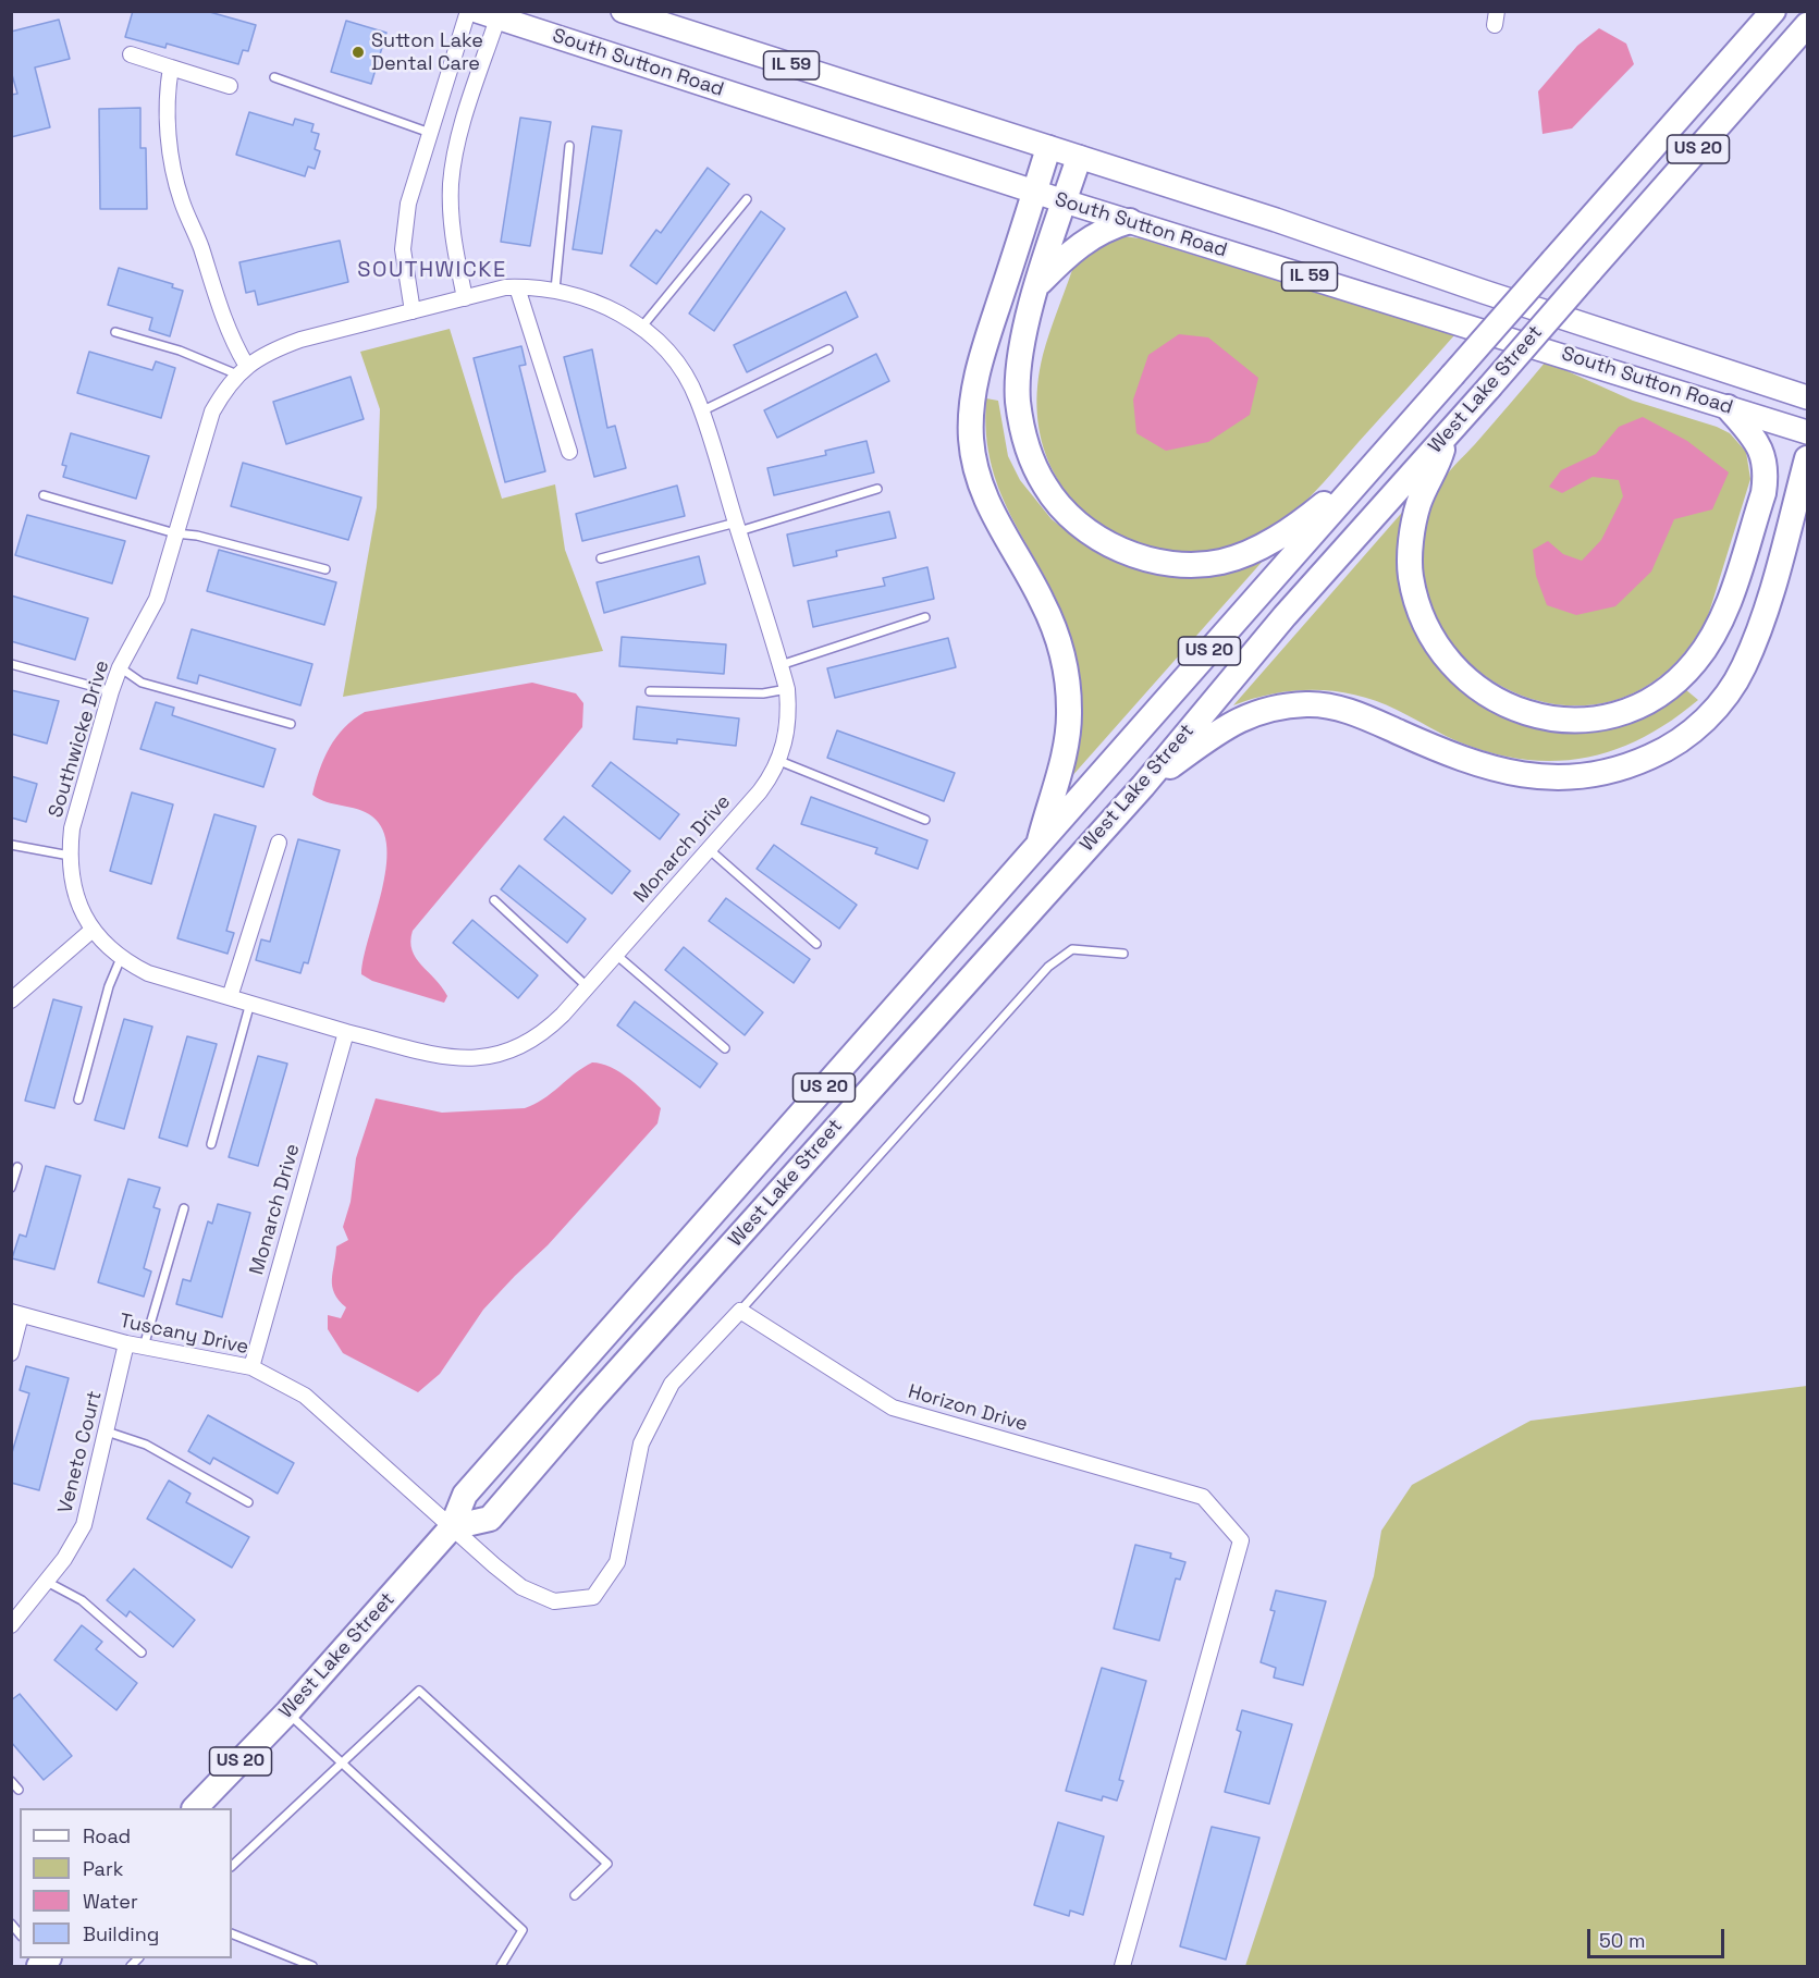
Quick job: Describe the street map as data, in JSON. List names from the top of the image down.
{
  "streets": {
    "highway": ["US 20", "West Lake Street"],
    "main road": ["South Sutton Road", "IL 59"],
    "street": [
      "Southwicke Drive",
      "Monarch Drive",
      "Tuscany Drive",
      "Horizon Drive",
      "Veneto Court"
    ]
  },
  "crossings": [
    ["West Lake Street", "Tuscany Drive"],
    ["Southwicke Drive", "Monarch Drive"],
    ["Monarch Drive", "Tuscany Drive"],
    ["Tuscany Drive", "Veneto Court"]
  ],
  "districts": ["SOUTHWICKE"],
  "places": ["Sutton Lake Dental Care"],
  "legend": [
    "Road",
    "Park",
    "Water",
    "Building"
  ],
  "scale_bar": "50 m"
}
